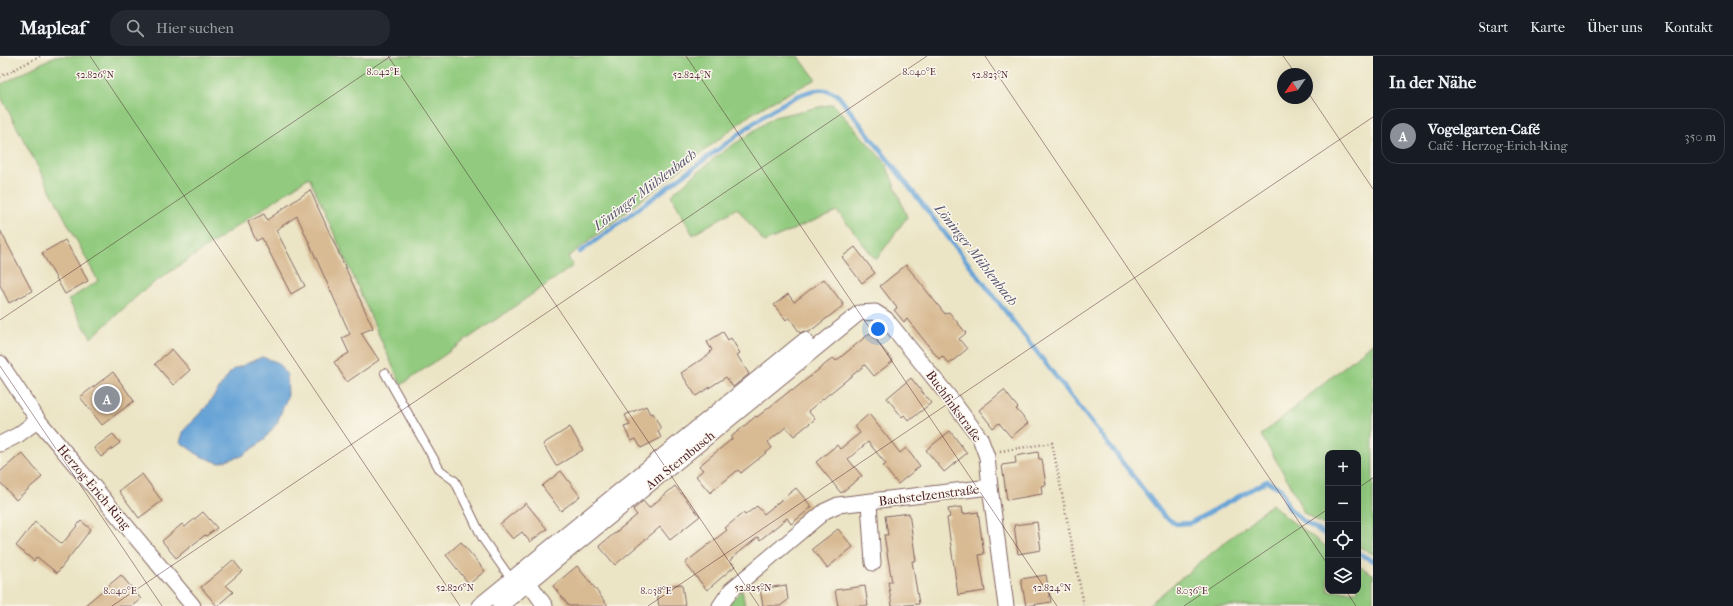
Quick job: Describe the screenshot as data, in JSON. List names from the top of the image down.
{
  "streets": {
    "street": [
      "Buchfinkstraße",
      "Am Sternbusch",
      "Herzog-Erich-Ring",
      "Bachstelzenstraße"
    ]
  },
  "crossings": [
    ["Buchfinkstraße", "Am Sternbusch"],
    ["Buchfinkstraße", "Bachstelzenstraße"]
  ],
  "water": ["Löninger Mühlenbach"],
  "north": "bottom left",
  "page": {
    "header": "Mapleaf",
    "search": "Hier suchen",
    "nav": [
      "Start",
      "Karte",
      "Über uns",
      "Kontakt"
    ],
    "heading": "In der Nähe",
    "list": [
      {
        "mark": "A",
        "name": "Vogelgarten-Café",
        "note": "Café · Herzog-Erich-Ring",
        "value": "350 m"
      }
    ],
    "pins": "A",
    "map_buttons": ["+", "−"]
  },
  "coordinates": [
    "8.042°E",
    "8.040°E",
    "52.826°N",
    "52.824°N",
    "52.823°N",
    "52.825°N",
    "8.038°E",
    "8.036°E"
  ]
}
